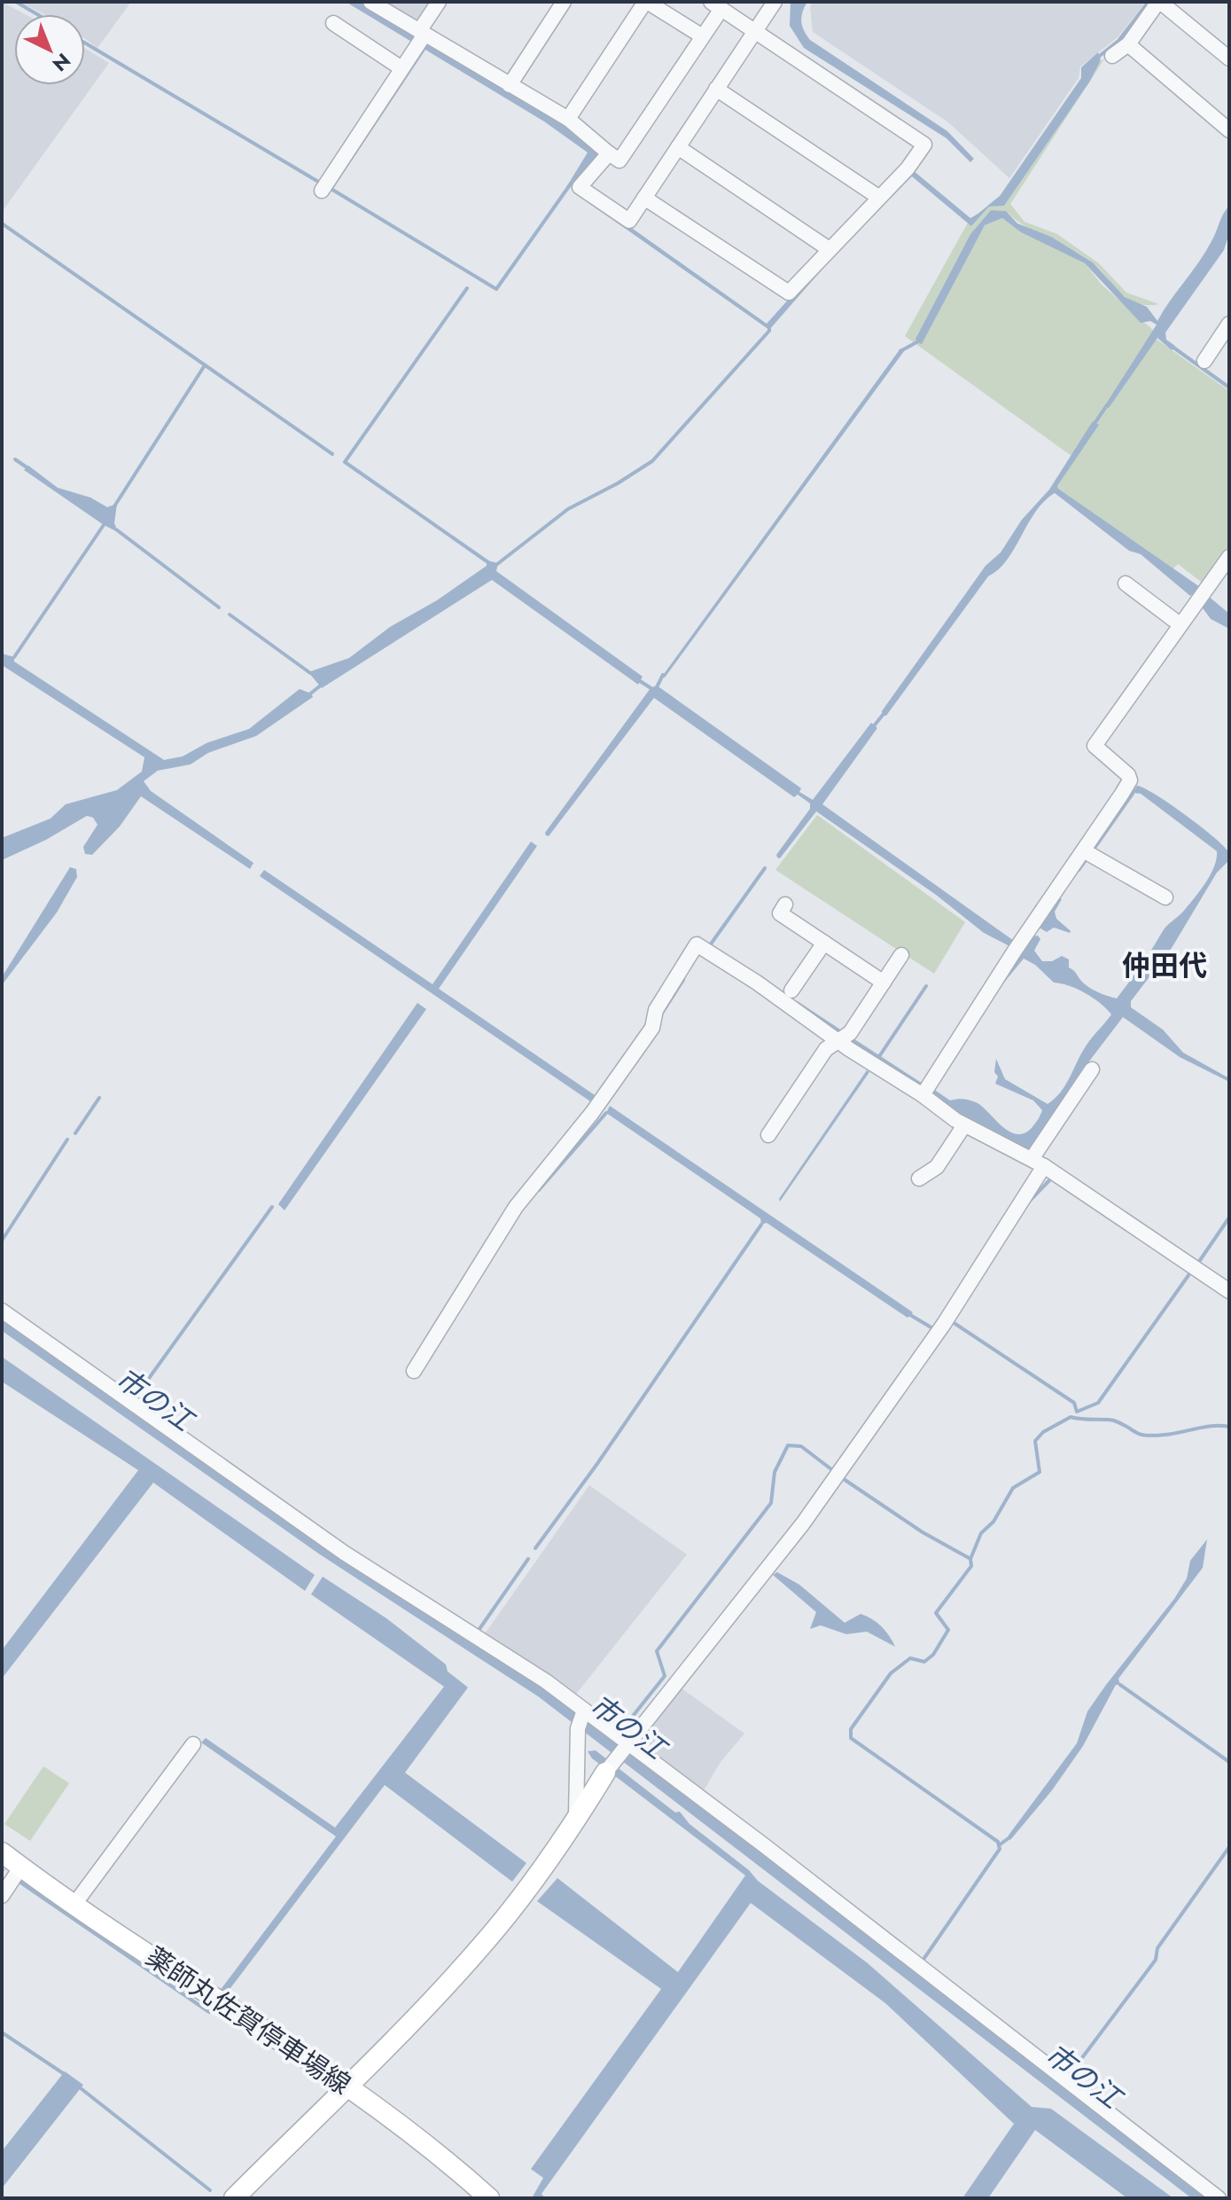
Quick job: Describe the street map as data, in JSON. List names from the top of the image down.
{
  "streets": {
    "main road": ["薬師丸佐賀停車場線"]
  },
  "districts": ["仲田代"],
  "water": ["市の江"],
  "north": "bottom right"
}
